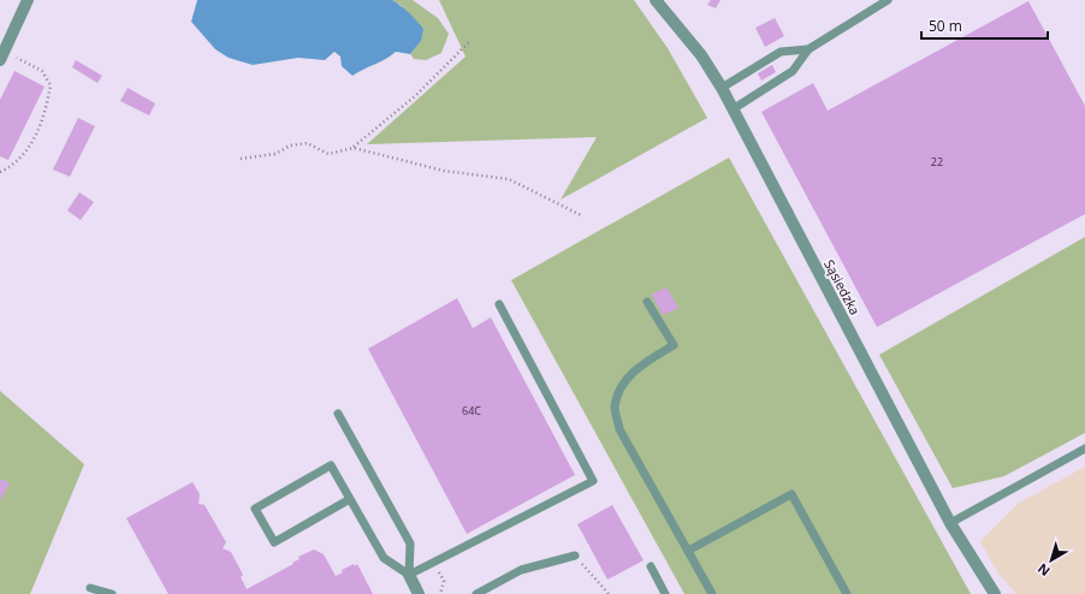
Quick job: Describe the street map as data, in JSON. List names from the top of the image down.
{
  "streets": {
    "street": ["Sąsiedzka"]
  },
  "house_numbers": ["22", "64C"],
  "scale_bar": "50 m",
  "north": "bottom left"
}
